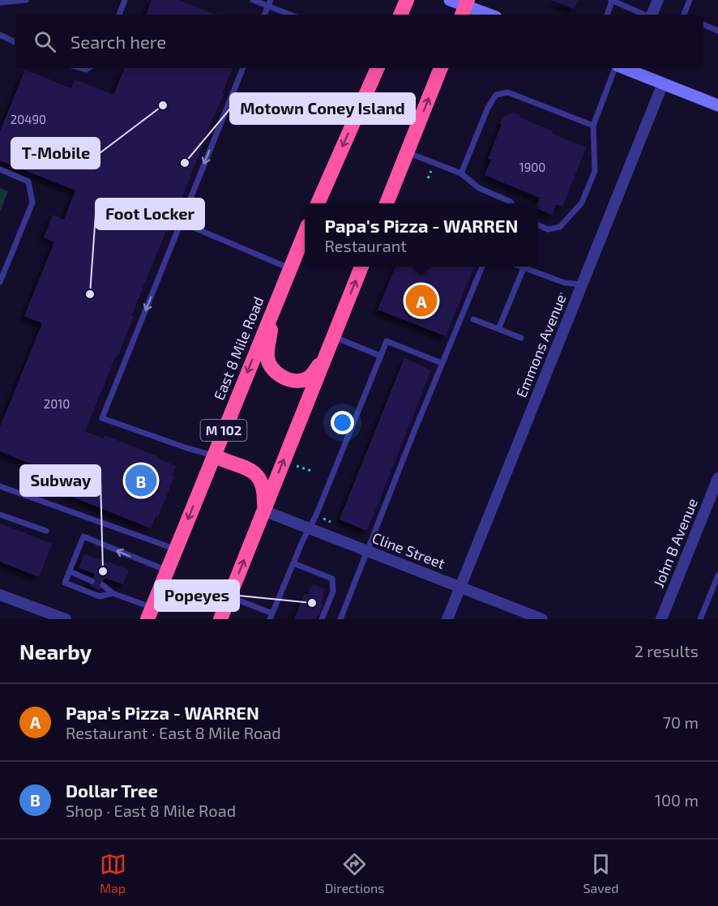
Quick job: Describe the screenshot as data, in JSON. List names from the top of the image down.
{
  "streets": {
    "highway": ["East 8 Mile Road", "M 102"],
    "street": ["Emmons Avenue", "John B Avenue", "Cline Street"]
  },
  "crossings": [
    ["Emmons Avenue", "Cline Street"]
  ],
  "places": [
    "T-Mobile",
    "Motown Coney Island",
    "Foot Locker",
    "Subway",
    "Popeyes"
  ],
  "house_numbers": ["20490", "1900", "2010"],
  "page": {
    "search": "Search here",
    "popup": ["Papa's Pizza - WARREN", "Restaurant"],
    "pins": ["A", "B"],
    "heading": ["Nearby", "2 results"],
    "list": [
      {
        "mark": "A",
        "name": "Papa's Pizza - WARREN",
        "note": "Restaurant · East 8 Mile Road",
        "value": "70 m"
      },
      {
        "mark": "B",
        "name": "Dollar Tree",
        "note": "Shop · East 8 Mile Road",
        "value": "100 m"
      }
    ],
    "nav": ["Map", "Directions", "Saved"]
  }
}
